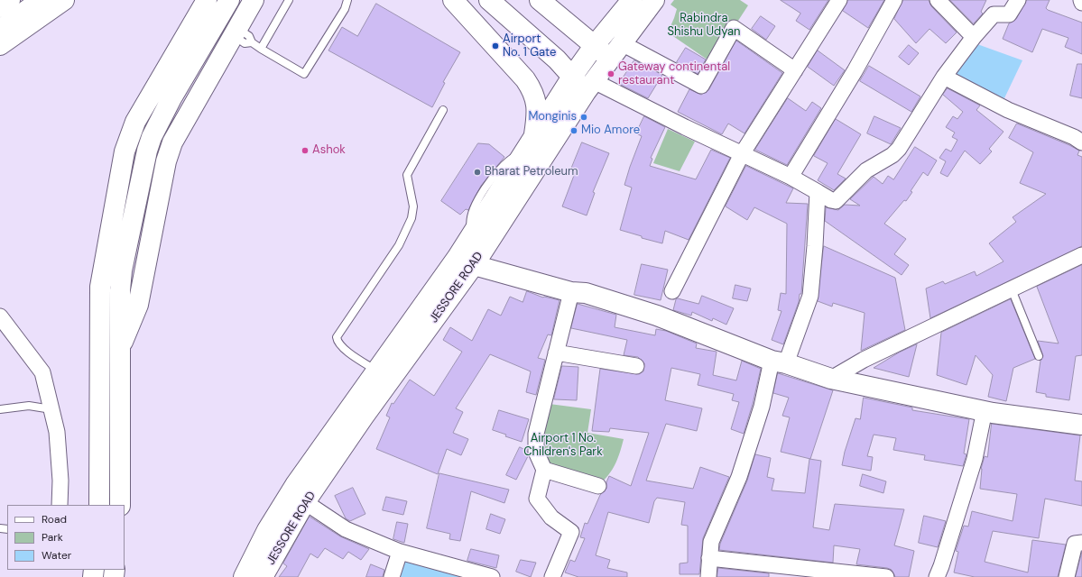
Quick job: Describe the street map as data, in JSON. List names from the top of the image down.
{
  "streets": {
    "street": ["JESSORE ROAD"]
  },
  "parks": ["Rabindra Shishu Udyan", "Airport 1 No. Children's Park"],
  "places": [
    "Airport No. 1 Gate",
    "Gateway continental restaurant",
    "Monginis",
    "Mio Amore",
    "Ashok",
    "Bharat Petroleum"
  ],
  "legend": ["Road", "Park", "Water"]
}
